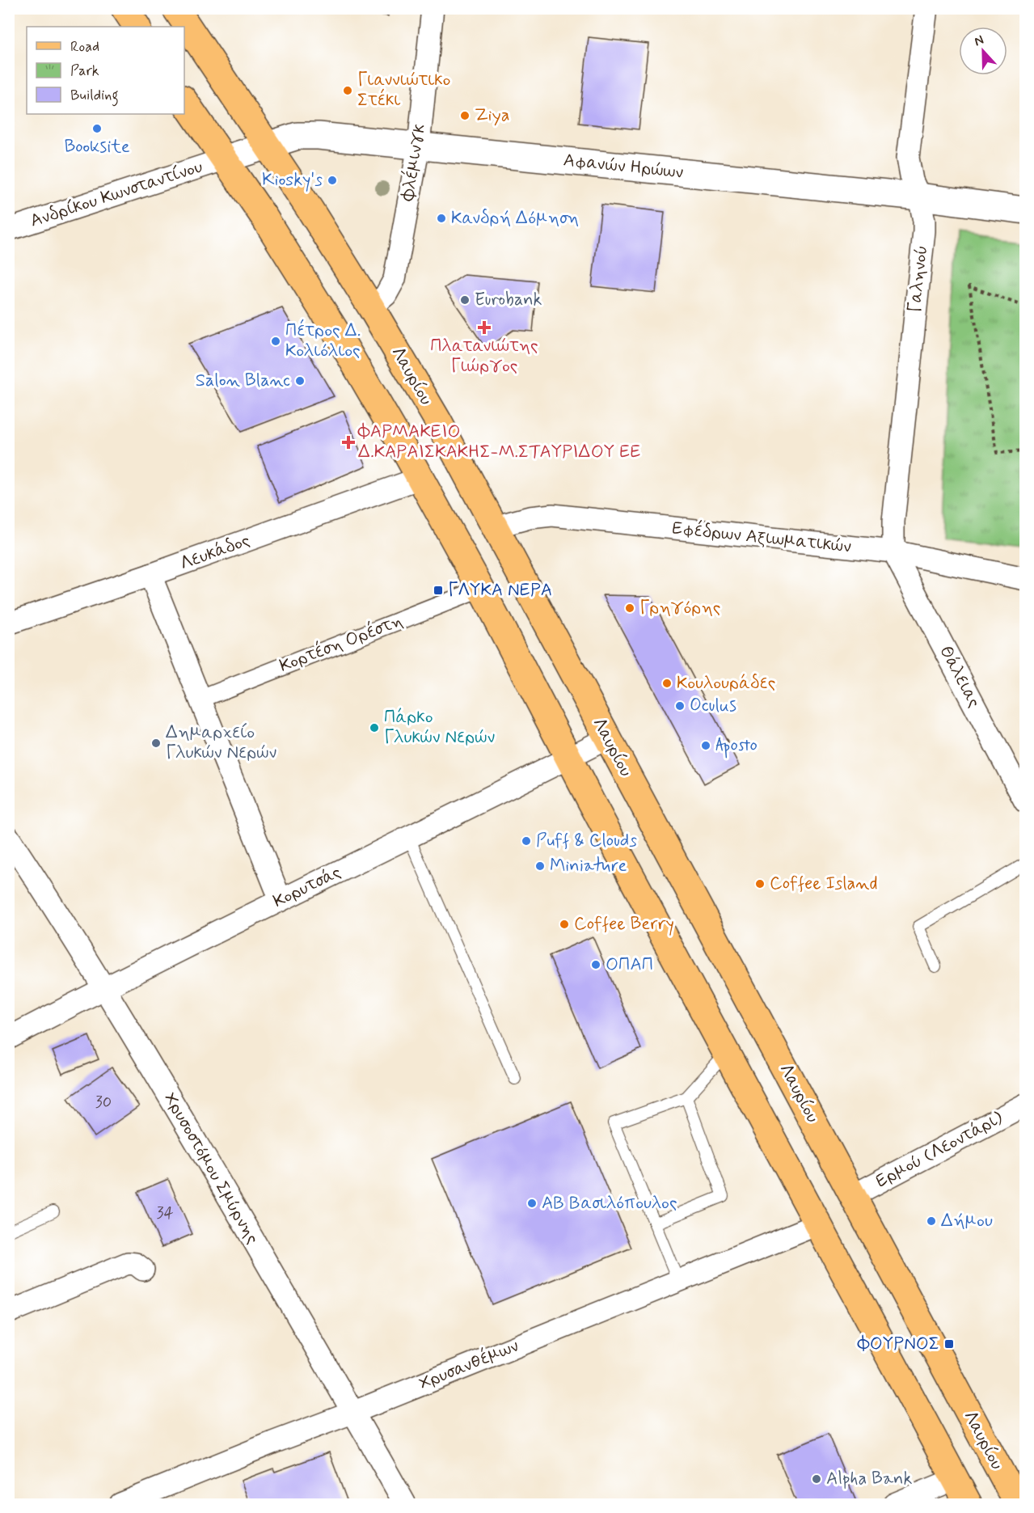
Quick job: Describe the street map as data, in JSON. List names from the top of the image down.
{
  "streets": {
    "main road": ["Λαυρίου"],
    "street": [
      "Φλέμινγκ",
      "Αφανών Ηρώων",
      "Ανδρίκου Κωνσταντίνου",
      "Γαληνού",
      "Εφέδρων Αξιωματικών",
      "Λευκάδος",
      "Κορτέση Ορέστη",
      "Θάλειας",
      "Κορυτσάς",
      "Ερμού (Λεοντάρι)",
      "Χρυσοστόμου Σμύρνης",
      "Χρυσανθέμων"
    ]
  },
  "crossings": [
    ["Φλέμινγκ", "Αφανών Ηρώων"],
    ["Φλέμινγκ", "Λαυρίου"],
    ["Αφανών Ηρώων", "Ανδρίκου Κωνσταντίνου"],
    ["Αφανών Ηρώων", "Γαληνού"],
    ["Αφανών Ηρώων", "Λαυρίου"],
    ["Γαληνού", "Εφέδρων Αξιωματικών"],
    ["Γαληνού", "Θάλειας"],
    ["Λαυρίου", "Εφέδρων Αξιωματικών"],
    ["Λαυρίου", "Κορυτσάς"],
    ["Λαυρίου", "Ερμού (Λεοντάρι)"],
    ["Εφέδρων Αξιωματικών", "Θάλειας"],
    ["Κορυτσάς", "Χρυσοστόμου Σμύρνης"],
    ["Χρυσοστόμου Σμύρνης", "Χρυσανθέμων"]
  ],
  "places": {
    "other": [
      "Γιαννιώτικο Στέκι",
      "Ziya",
      "Booksite",
      "Kiosky's",
      "Κανδρή Δόμηση",
      "Eurobank",
      "Πέτρος Δ. Κολιόλιος",
      "Salon Blanc",
      "Γρηγόρης",
      "Κουλουράδες",
      "Oculus",
      "Πάρκο Γλυκών Νερών",
      "Δημαρχείο Γλυκών Νερών",
      "Aposto",
      "Puff & Clouds",
      "Miniature",
      "Coffee Island",
      "Coffee Berry",
      "ΟΠΑΠ",
      "ΑΒ Βασιλόπουλος",
      "Δήμου",
      "Alpha Bank"
    ],
    "health": ["Πλατανιώτης Γιώργος", "ΦΑΡΜΑΚΕΙΟ Δ.ΚΑΡΑΙΣΚΑΚΗΣ-Μ.ΣΤΑΥΡΙΔΟΥ ΕΕ"],
    "transit": ["ΓΛΥΚΑ ΝΕΡΑ", "ΦΟΥΡΝΟΣ"]
  },
  "house_numbers": ["30", "34"],
  "legend": ["Road", "Park", "Building"],
  "north": "top"
}
